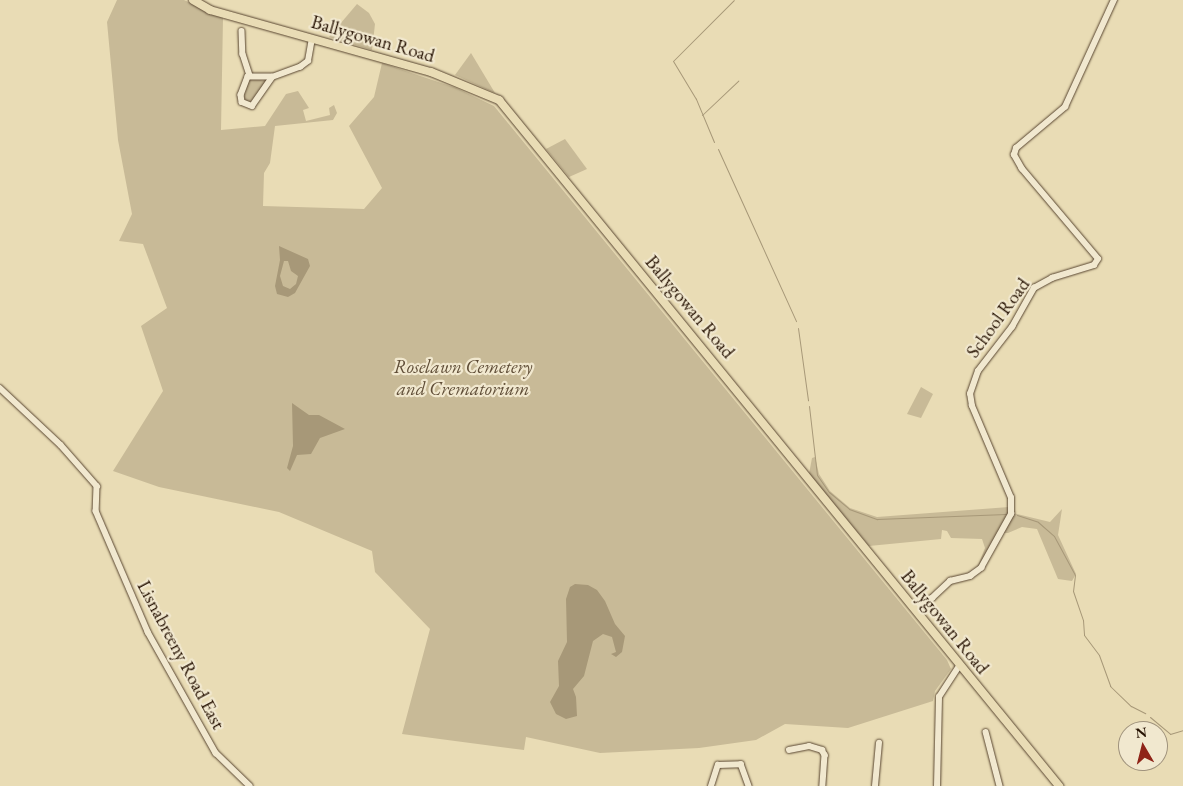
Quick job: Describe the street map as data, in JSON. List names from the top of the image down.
{
  "streets": {
    "main road": ["Ballygowan Road"],
    "street": ["School Road", "Lisnabreeny Road East"]
  },
  "crossings": [
    ["Ballygowan Road", "School Road"]
  ],
  "parks": ["Roselawn Cemetery and Crematorium"],
  "north": "top"
}
